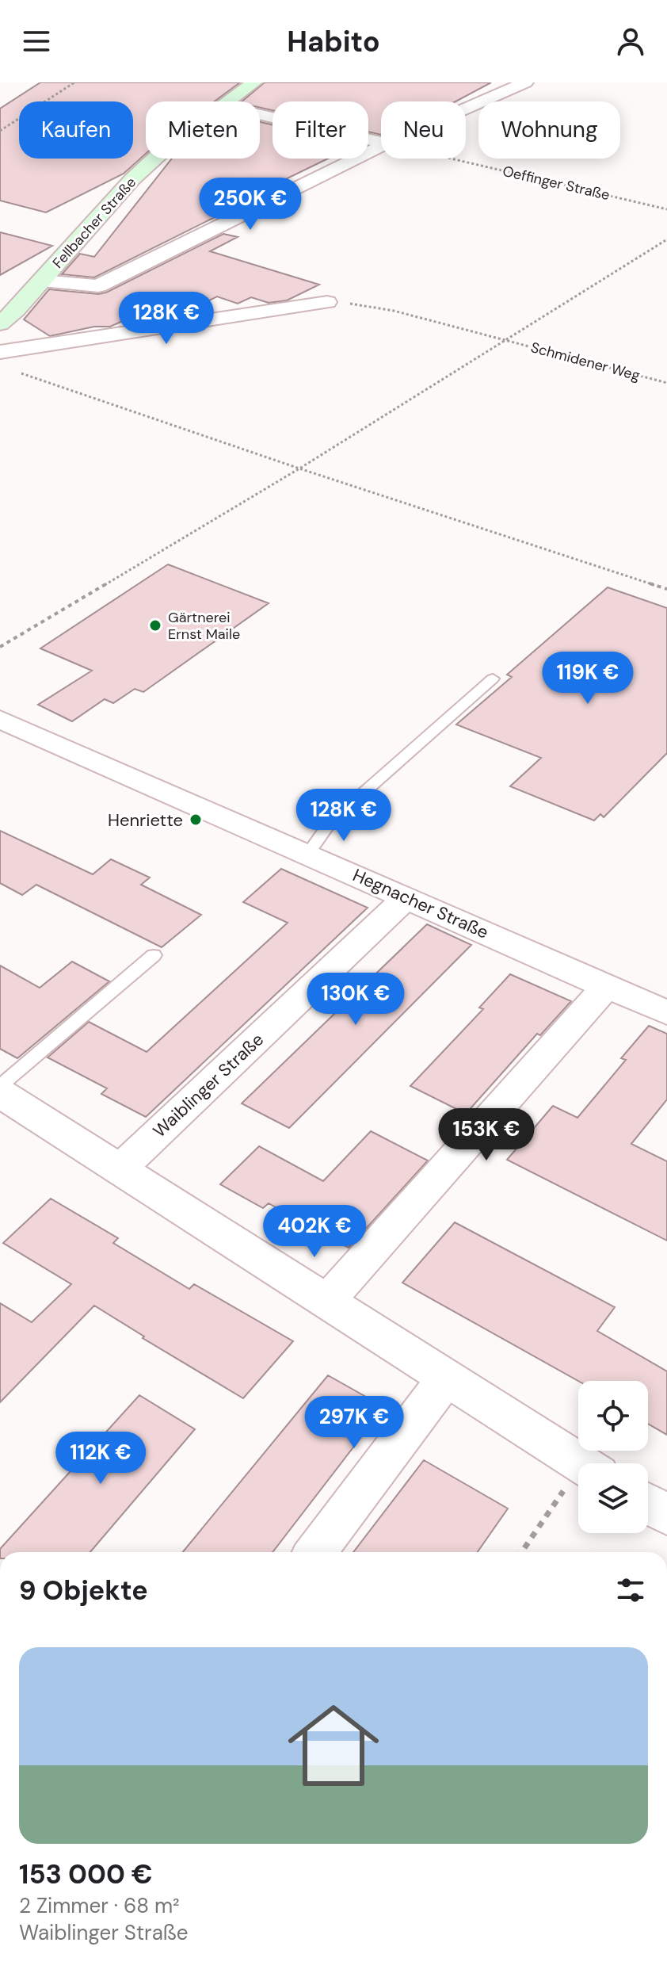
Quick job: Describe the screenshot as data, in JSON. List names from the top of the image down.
{
  "streets": {
    "main road": ["Fellbacher Straße"],
    "street": ["Hegnacher Straße", "Waiblinger Straße"],
    "path": ["Oeffinger Straße", "Schmidener Weg"]
  },
  "crossings": [
    ["Hegnacher Straße", "Waiblinger Straße"]
  ],
  "places": ["Gärtnerei Ernst Maile", "Henriette"],
  "page": {
    "header": "Habito",
    "chip": [
      "Kaufen",
      "Mieten",
      "Filter",
      "Neu",
      "Wohnung"
    ],
    "price": [
      "250K €",
      "128K €",
      "119K €",
      "128K €",
      "130K €",
      "153K €",
      "402K €",
      "297K €",
      "112K €"
    ],
    "heading": "9 Objekte",
    "list": [
      {
        "name": "153 000 €",
        "note": "2 Zimmer · 68 m² · Waiblinger Straße"
      }
    ]
  }
}
